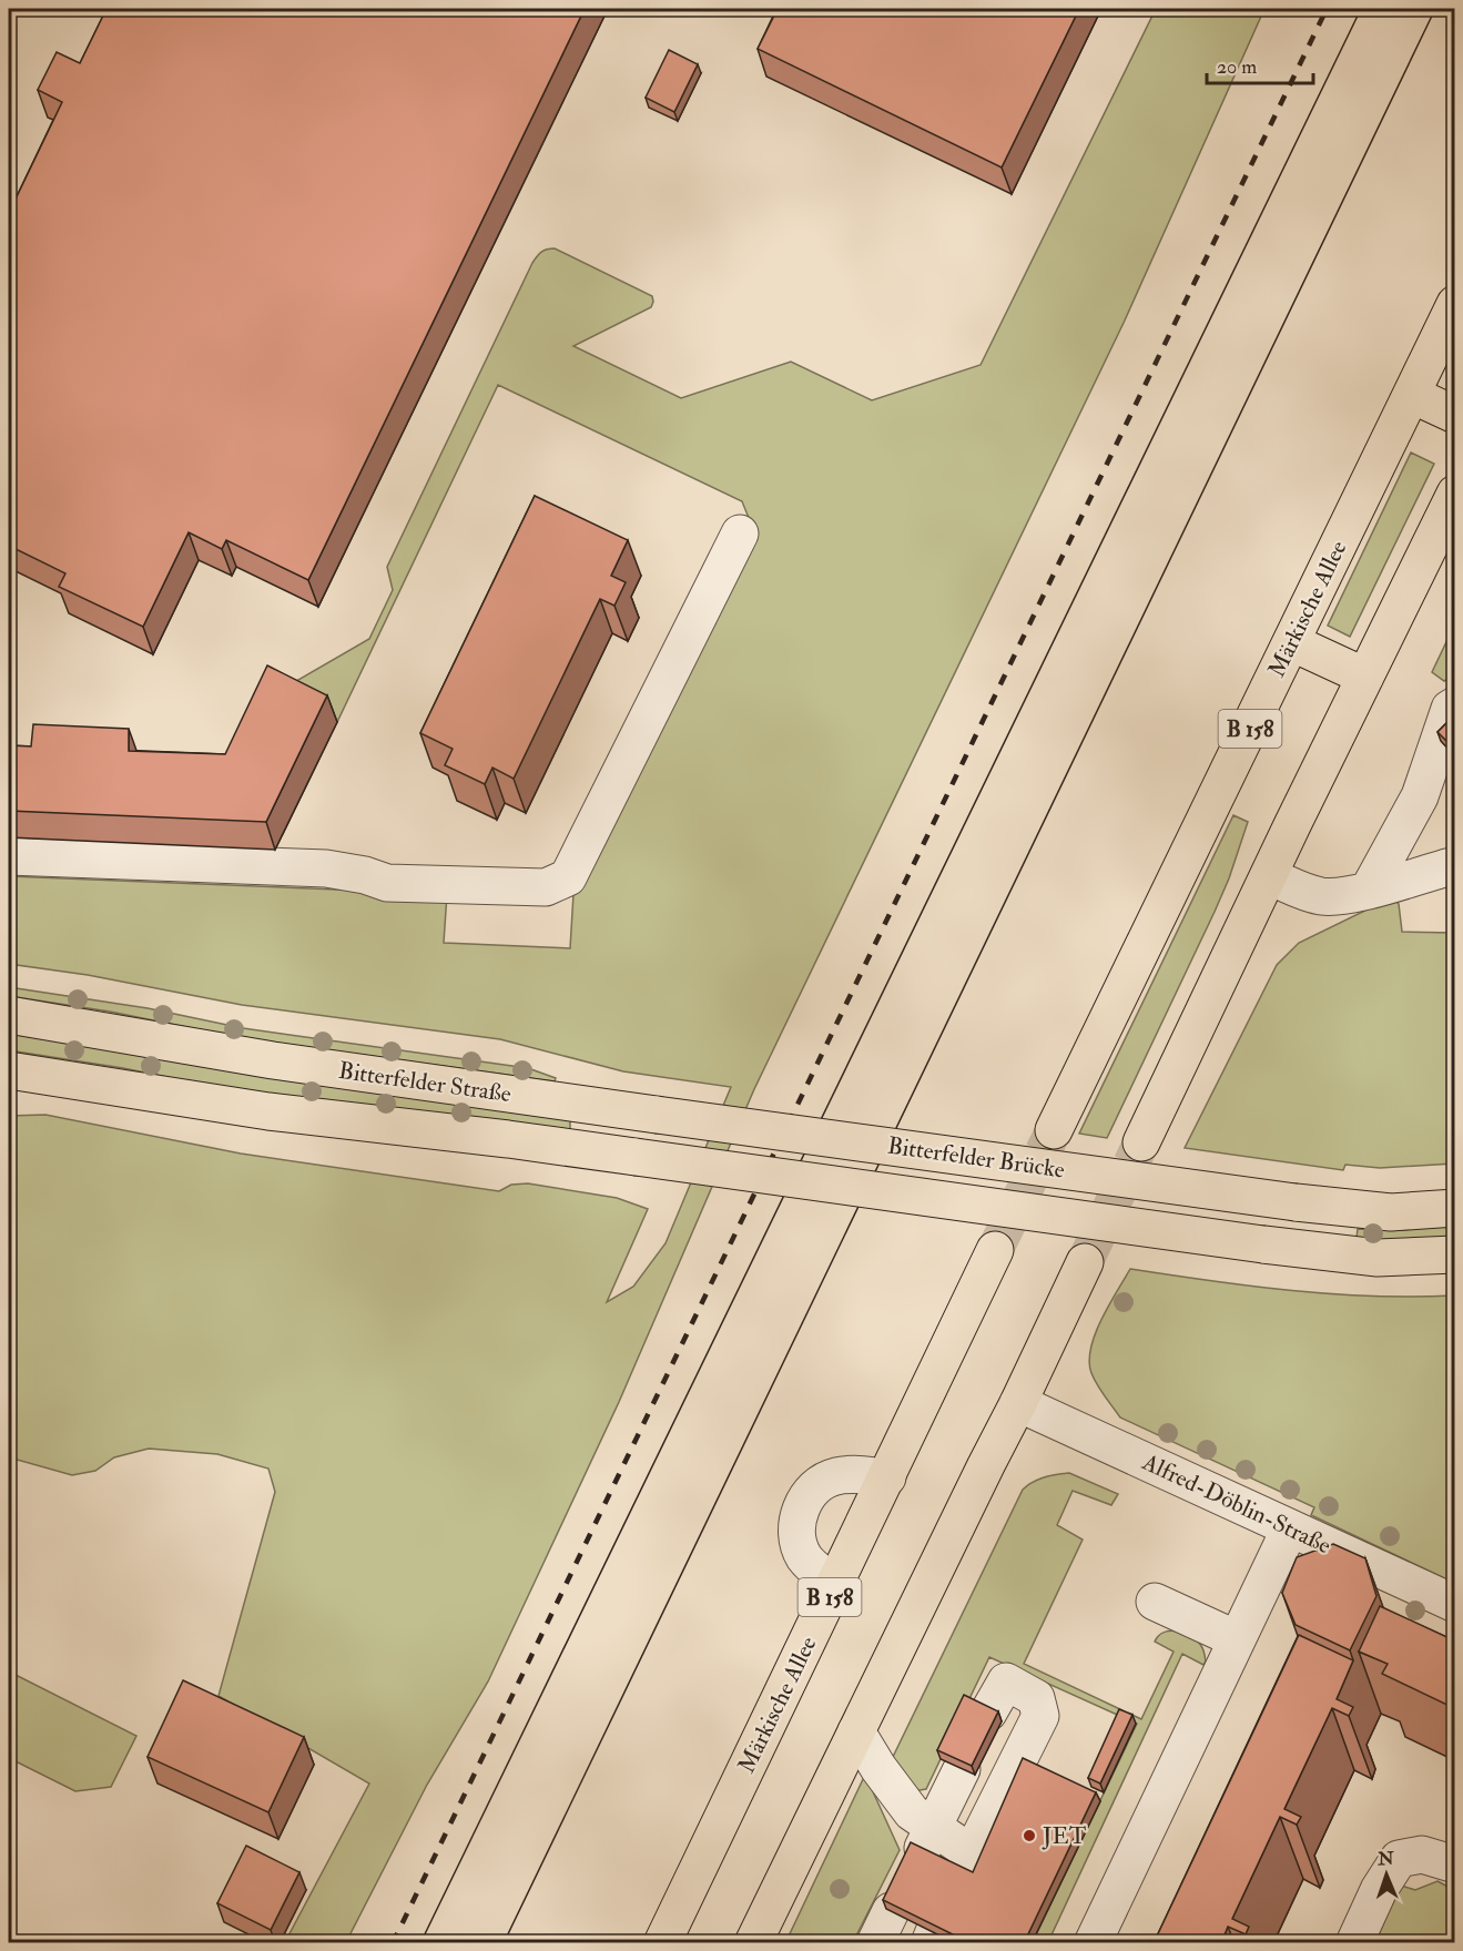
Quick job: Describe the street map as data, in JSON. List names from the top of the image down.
{
  "streets": {
    "main road": [
      "Märkische Allee",
      "B 158",
      "Bitterfelder Straße",
      "Bitterfelder Brücke"
    ],
    "street": ["Alfred-Döblin-Straße"]
  },
  "crossings": [
    ["Bitterfelder Straße", "Bitterfelder Brücke"]
  ],
  "places": ["JET"],
  "scale_bar": "20 m",
  "north": "top"
}
